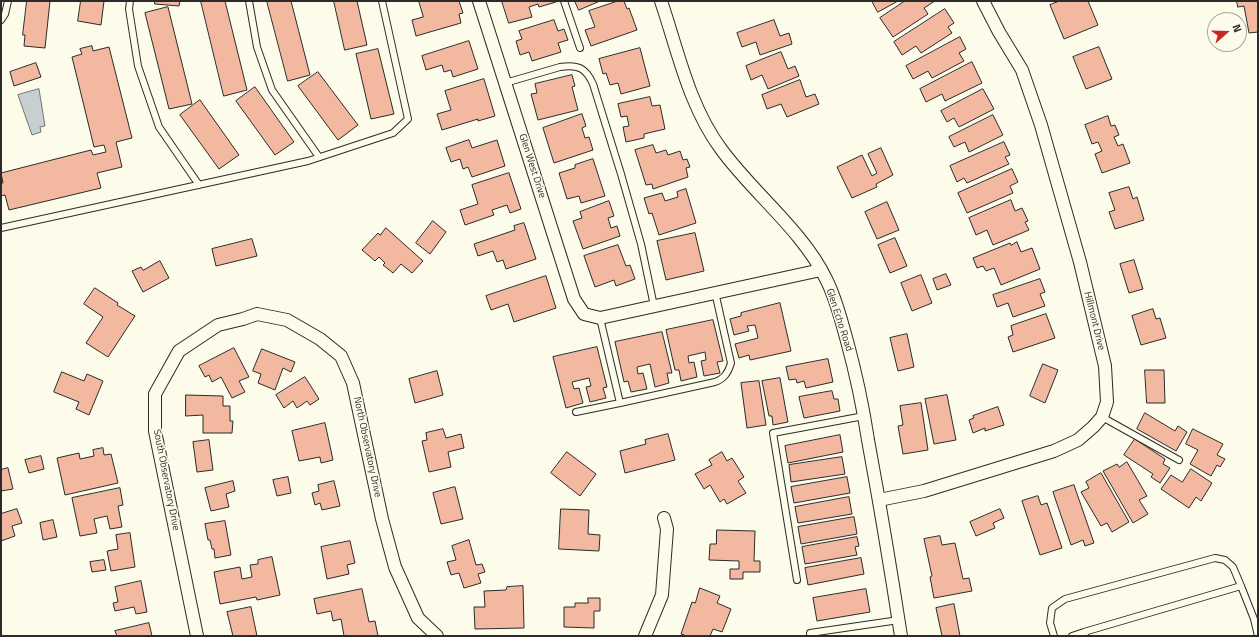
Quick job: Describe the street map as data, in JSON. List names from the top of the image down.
{
  "streets": {
    "street": [
      "Glen West Drive",
      "Glen Echo Road",
      "Hillmont Drive",
      "North Observatory Drive",
      "South Observatory Drive"
    ]
  },
  "crossings": [
    ["Glen Echo Road", "Hillmont Drive"],
    ["North Observatory Drive", "South Observatory Drive"]
  ],
  "north": "right"
}
